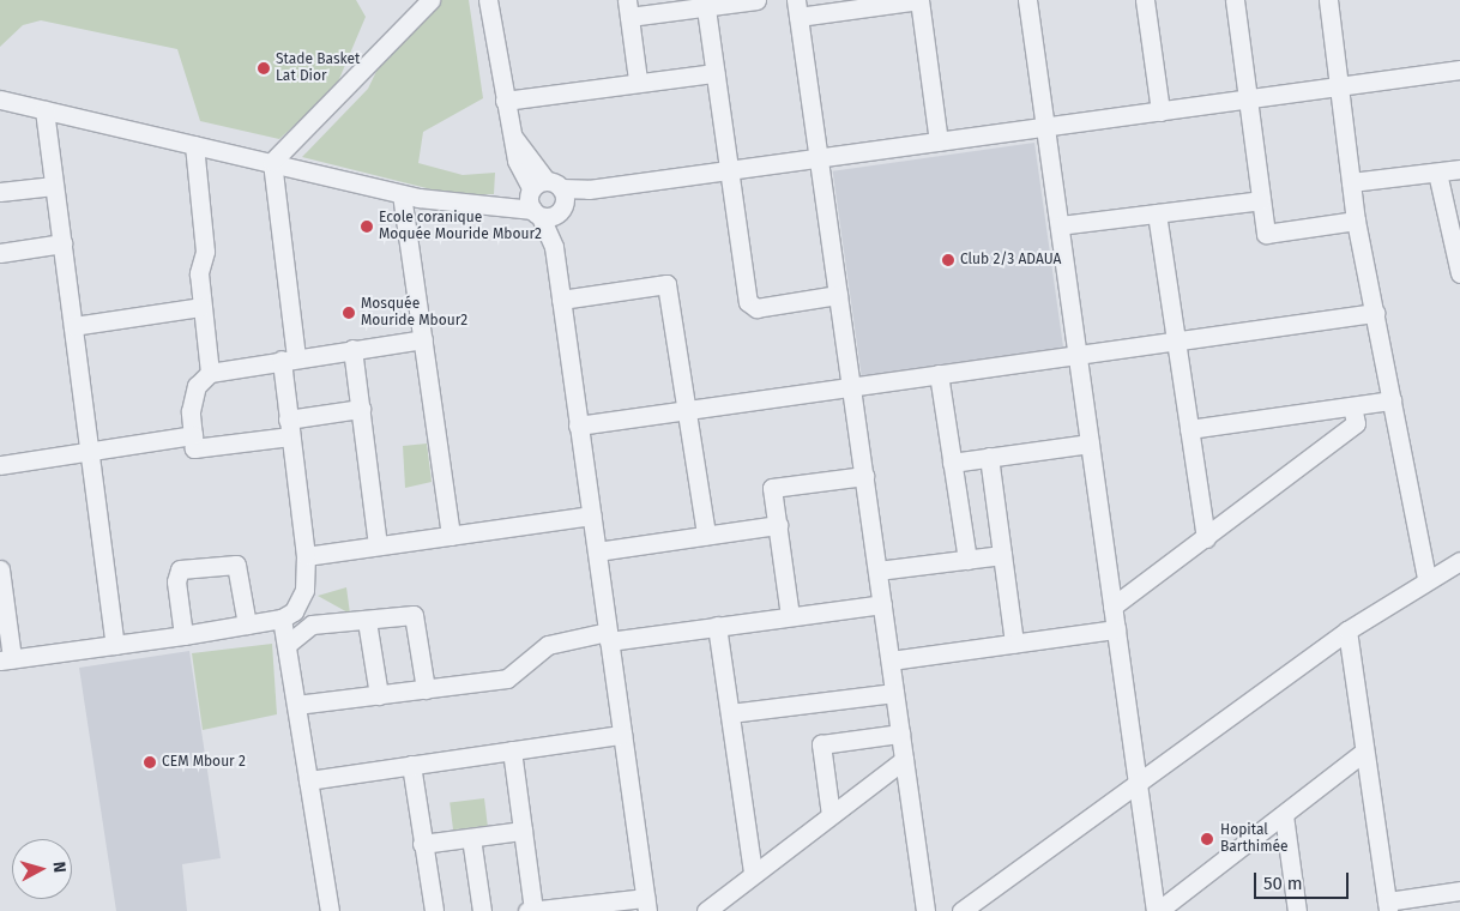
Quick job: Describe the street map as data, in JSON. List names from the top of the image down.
{
  "places": [
    "Stade Basket Lat Dior",
    "Ecole coranique Moquée Mouride Mbour2",
    "Club 2/3 ADAUA",
    "Mosquée Mouride Mbour2",
    "CEM Mbour 2",
    "Hopital Barthimée"
  ],
  "scale_bar": "50 m",
  "north": "right"
}
